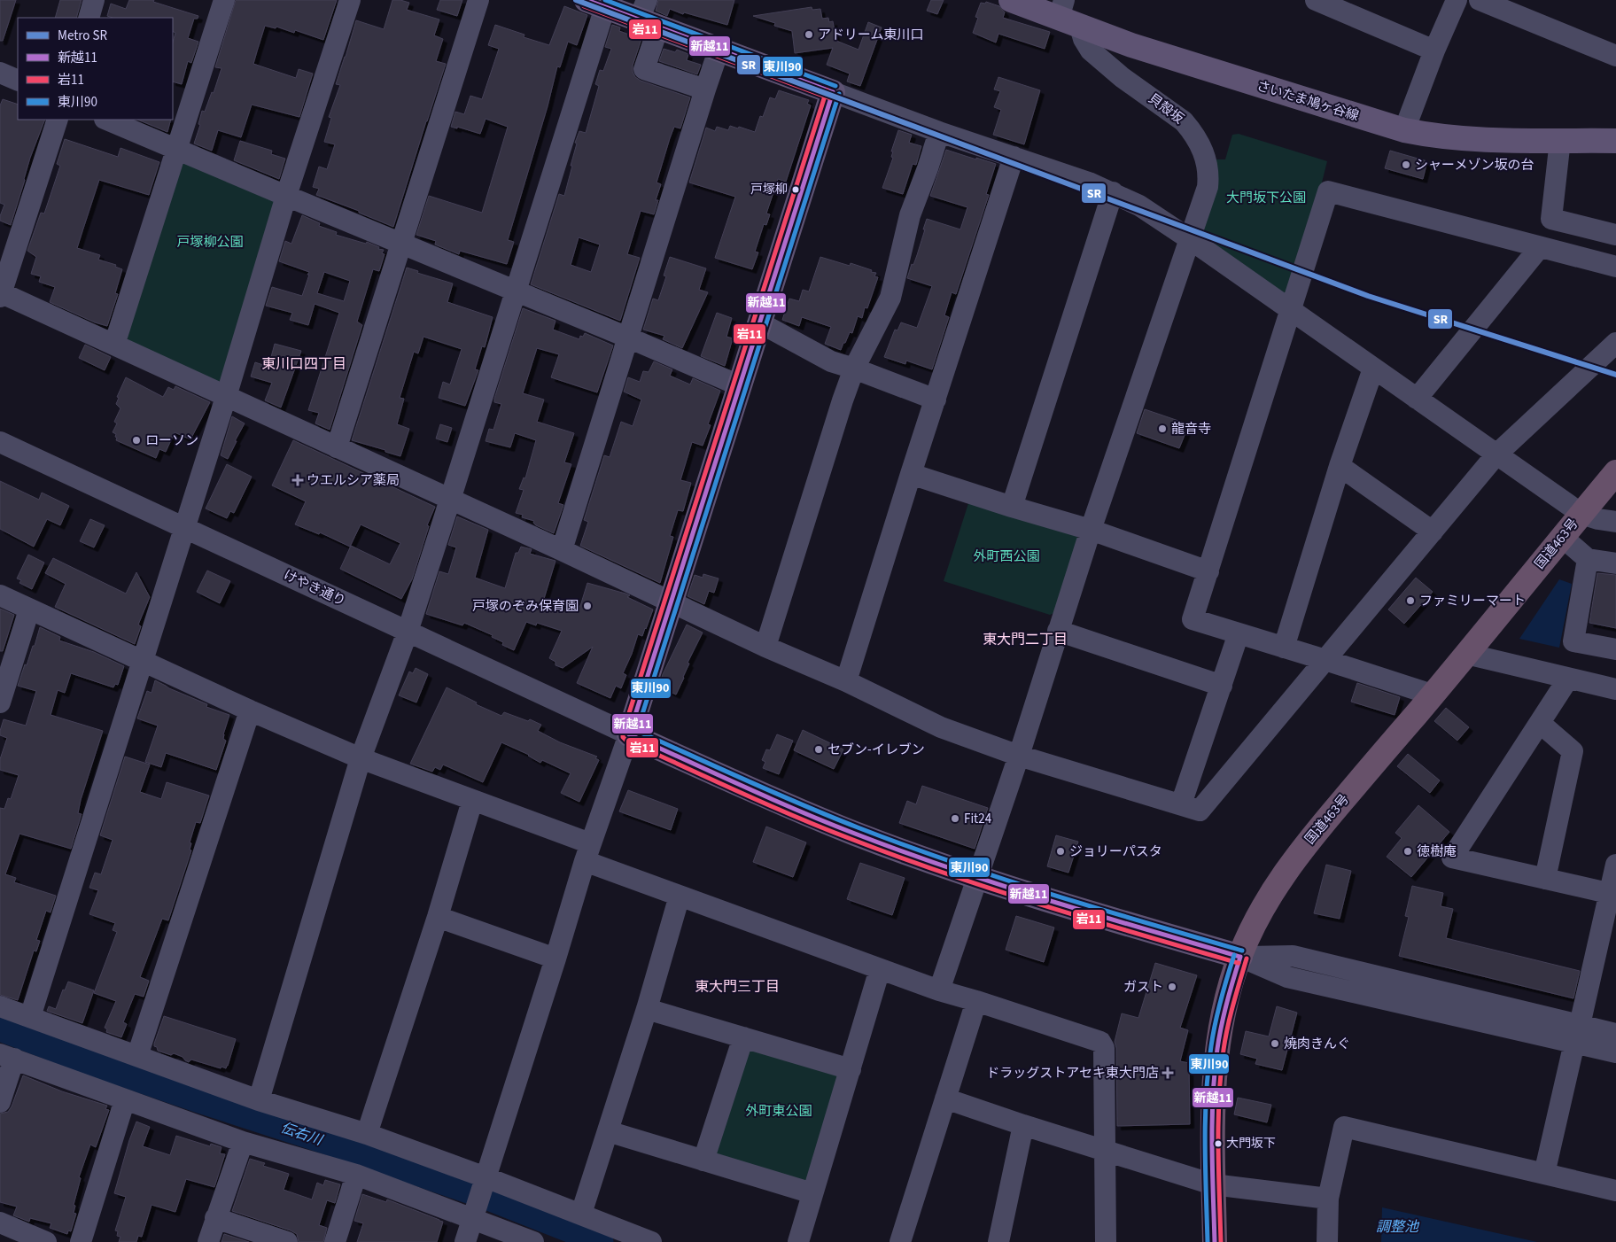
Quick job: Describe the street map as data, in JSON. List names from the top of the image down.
{
  "streets": {
    "highway": ["国道463号"],
    "main road": ["さいたま鳩ヶ谷線"],
    "street": ["貝殻坂", "けやき通り"]
  },
  "crossings": [
    ["さいたま鳩ヶ谷線", "貝殻坂"]
  ],
  "districts": ["東川口四丁目", "東大門二丁目", "東大門三丁目"],
  "water": ["伝右川", "調整池"],
  "parks": [
    "大門坂下公園",
    "戸塚柳公園",
    "外町西公園",
    "外町東公園"
  ],
  "places": {
    "other": [
      "アドリーム東川口",
      "シャーメゾン坂の台",
      "戸塚柳",
      "龍音寺",
      "ローソン",
      "ファミリーマート",
      "戸塚のぞみ保育園",
      "セブン-イレブン",
      "Fit24",
      "ジョリーパスタ",
      "徳樹庵",
      "ガスト",
      "焼肉きんぐ",
      "大門坂下"
    ],
    "health": ["ウエルシア薬局", "ドラッグストアセキ東大門店"]
  },
  "lines": [
    "metro line SR",
    "transit line 新越11",
    "transit line 東川90",
    "transit line 岩11"
  ],
  "legend": [
    "Metro SR",
    "新越11",
    "岩11",
    "東川90"
  ]
}
